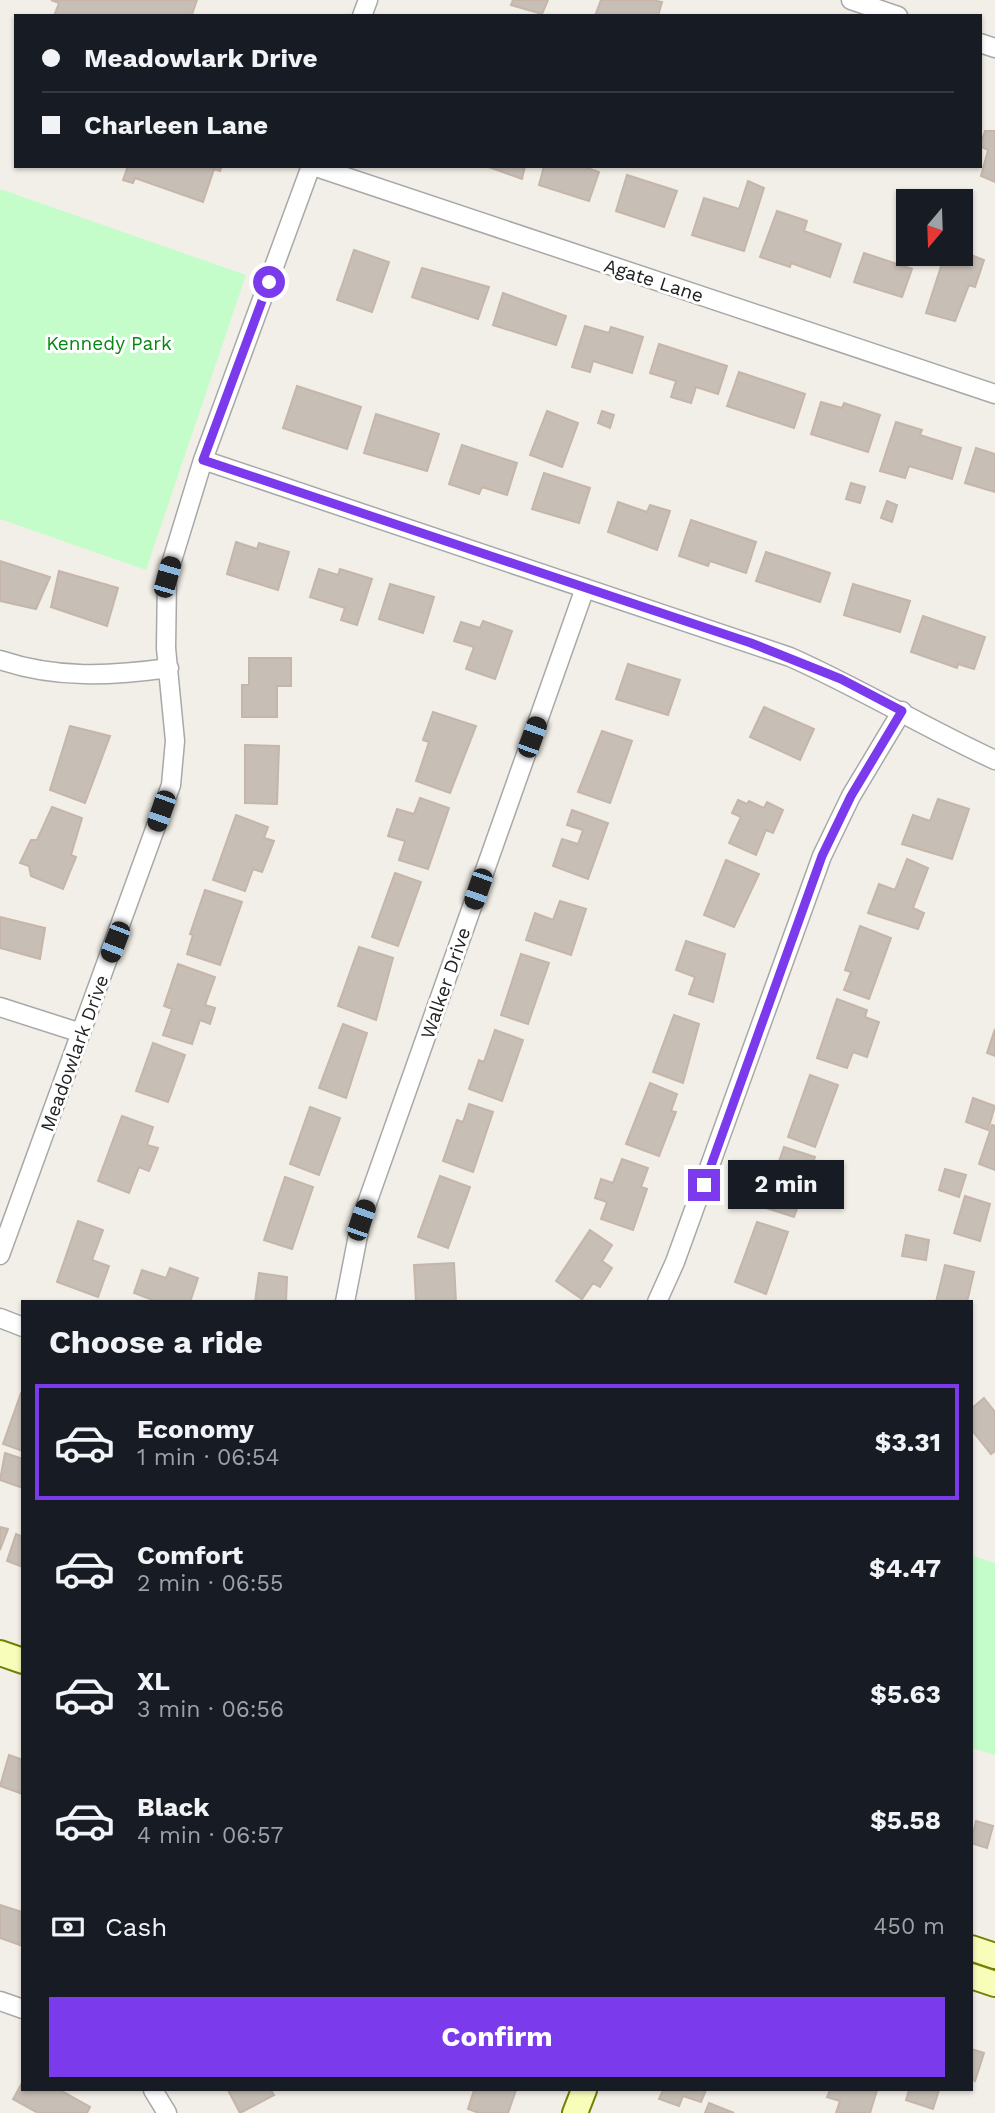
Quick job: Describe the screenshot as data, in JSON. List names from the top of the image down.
{
  "streets": {
    "street": ["Agate Lane", "Walker Drive", "Meadowlark Drive"]
  },
  "parks": ["Kennedy Park"],
  "north": "bottom",
  "page": {
    "banner": ["Meadowlark Drive", "Charleen Lane"],
    "bubble": "2 min",
    "heading": "Choose a ride",
    "list": [
      {
        "name": "Economy",
        "note": "1 min · 06:54",
        "value": "$3.31"
      },
      {
        "name": "Comfort",
        "note": "2 min · 06:55",
        "value": "$4.47"
      },
      {
        "name": "XL",
        "note": "3 min · 06:56",
        "value": "$5.63"
      },
      {
        "name": "Black",
        "note": "4 min · 06:57",
        "value": "$5.58"
      }
    ],
    "pay": ["Cash", "450 m"],
    "buttons": "Confirm"
  }
}
